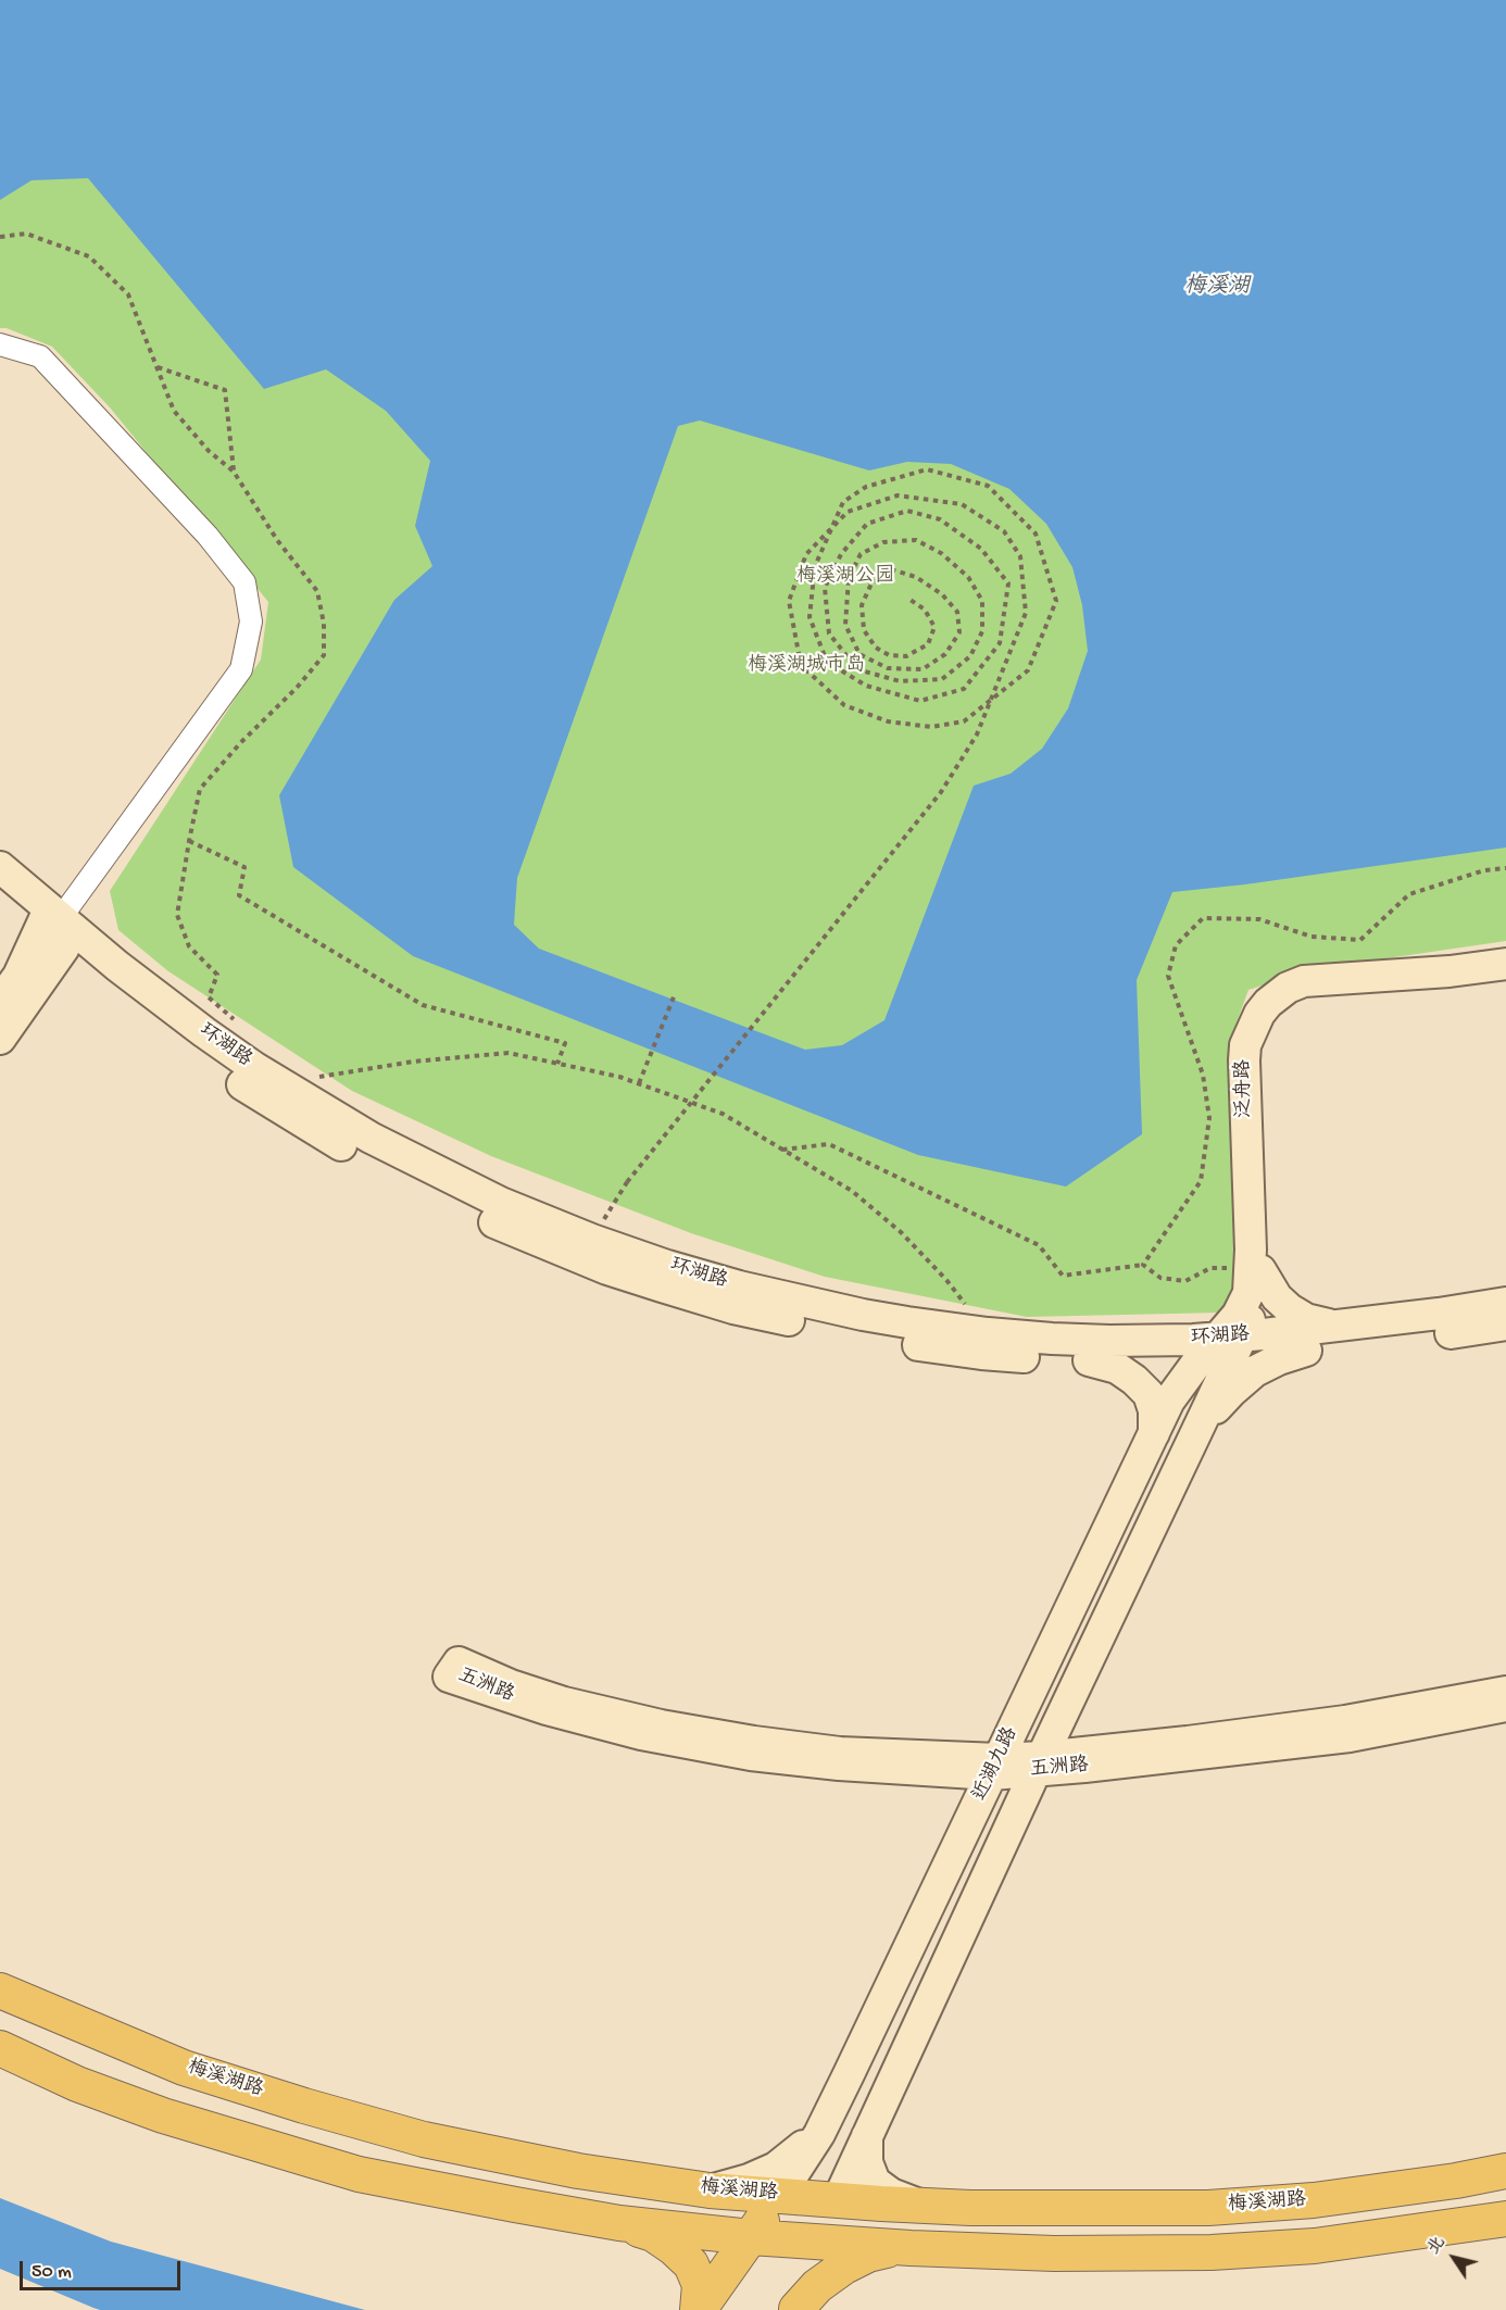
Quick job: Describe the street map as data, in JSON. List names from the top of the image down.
{
  "streets": {
    "main road": [
      "环湖路",
      "泛舟路",
      "五洲路",
      "近湖九路",
      "梅溪湖路"
    ]
  },
  "crossings": [
    ["环湖路", "泛舟路"],
    ["环湖路", "近湖九路"],
    ["泛舟路", "近湖九路"],
    ["五洲路", "近湖九路"],
    ["近湖九路", "梅溪湖路"]
  ],
  "water": ["梅溪湖"],
  "parks": ["梅溪湖公园", "梅溪湖城市岛"],
  "scale_bar": "50 m",
  "north": "top left"
}
